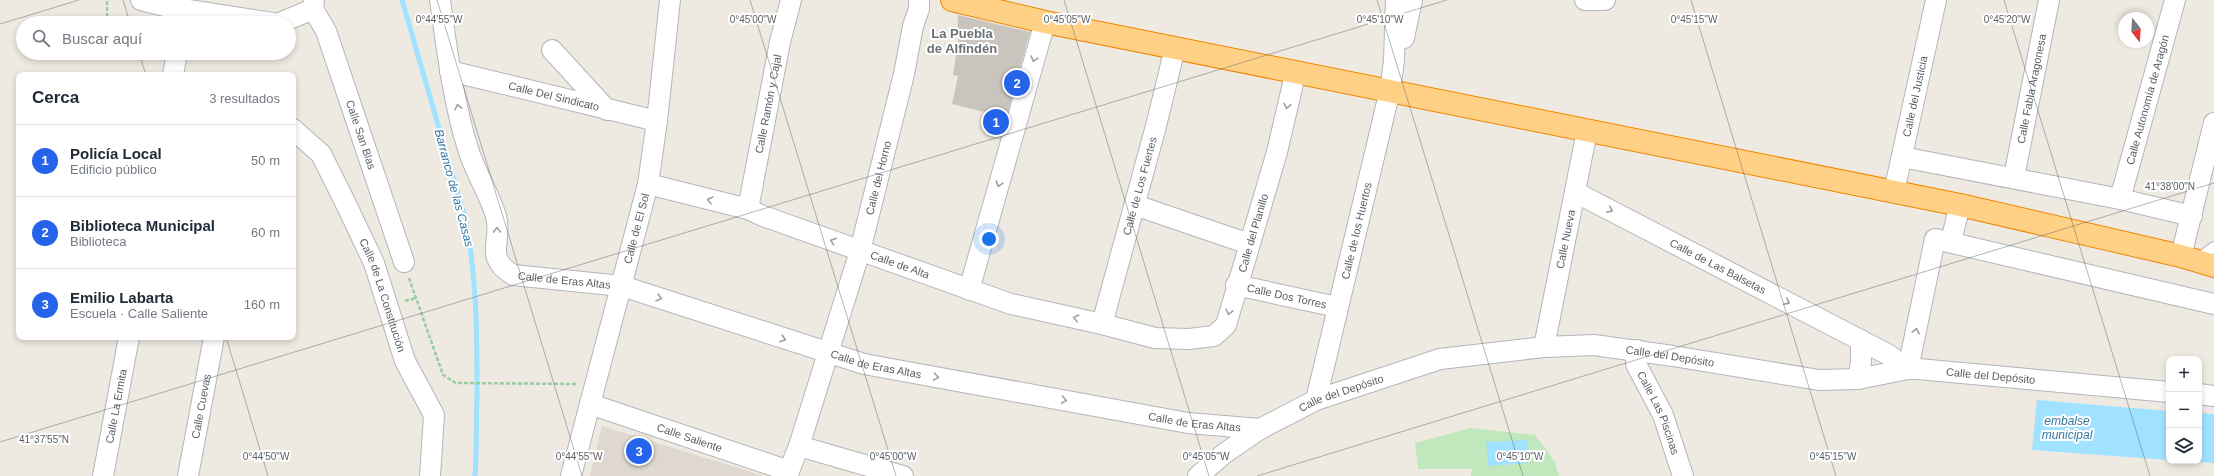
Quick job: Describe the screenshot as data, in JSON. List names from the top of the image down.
{
  "streets": {
    "street": [
      "Calle Fabla Aragonesa",
      "Calle del Justicia",
      "Calle Del Sindicato",
      "Calle Autonomía de Aragón",
      "Calle Ramón y Cajal",
      "Calle San Blas",
      "Calle del Horno",
      "Calle de Los Fuertes",
      "Calle de El Sol",
      "Calle de los Huertos",
      "Calle del Planillo",
      "Calle Nueva",
      "Calle de Alta",
      "Calle de Las Balsetas",
      "Calle de Eras Altas",
      "Calle de La Constitución",
      "Calle Dos Torres",
      "Calle del Depósito",
      "Calle La Ermita",
      "Calle Cuevas",
      "Calle Las Piscinas",
      "Calle Saliente"
    ]
  },
  "crossings": [
    ["Calle Del Sindicato", "Calle de El Sol"],
    ["Calle Del Sindicato", "Calle de Eras Altas"],
    ["Calle Ramón y Cajal", "Calle de Alta"],
    ["Calle del Horno", "Calle de Alta"],
    ["Calle del Horno", "Calle de Eras Altas"],
    ["Calle del Horno", "Calle Saliente"],
    ["Calle de Los Fuertes", "Calle de Alta"],
    ["Calle de El Sol", "Calle de Alta"],
    ["Calle de El Sol", "Calle de Eras Altas"],
    ["Calle de El Sol", "Calle Saliente"],
    ["Calle de los Huertos", "Calle Dos Torres"],
    ["Calle de los Huertos", "Calle del Depósito"],
    ["Calle del Planillo", "Calle de Alta"],
    ["Calle del Planillo", "Calle Dos Torres"],
    ["Calle Nueva", "Calle de Las Balsetas"],
    ["Calle Nueva", "Calle del Depósito"],
    ["Calle de Las Balsetas", "Calle del Depósito"],
    ["Calle de Eras Altas", "Calle del Depósito"],
    ["Calle del Depósito", "Calle Las Piscinas"]
  ],
  "one_way": ["Calle del Planillo", "Calle de Alta", "Calle de Las Balsetas"],
  "districts": ["La Puebla de Alfindén"],
  "water": ["Barranco de las Casas", "embalse municipal"],
  "north": "bottom",
  "page": {
    "search": "Buscar aquí",
    "pins": ["2", "1", "3"],
    "heading": ["Cerca", "3 resultados"],
    "list": [
      {
        "mark": "1",
        "name": "Policía Local",
        "note": "Edificio público",
        "value": "50 m"
      },
      {
        "mark": "2",
        "name": "Biblioteca Municipal",
        "note": "Biblioteca",
        "value": "60 m"
      },
      {
        "mark": "3",
        "name": "Emilio Labarta",
        "note": "Escuela · Calle Saliente",
        "value": "160 m"
      }
    ],
    "map_buttons": ["+", "−"]
  },
  "coordinates": [
    "0°44'55\"W",
    "0°45'00\"W",
    "0°45'05\"W",
    "0°45'10\"W",
    "0°45'15\"W",
    "0°45'20\"W",
    "41°38'00\"N",
    "41°37'55\"N",
    "0°44'50\"W"
  ]
}
